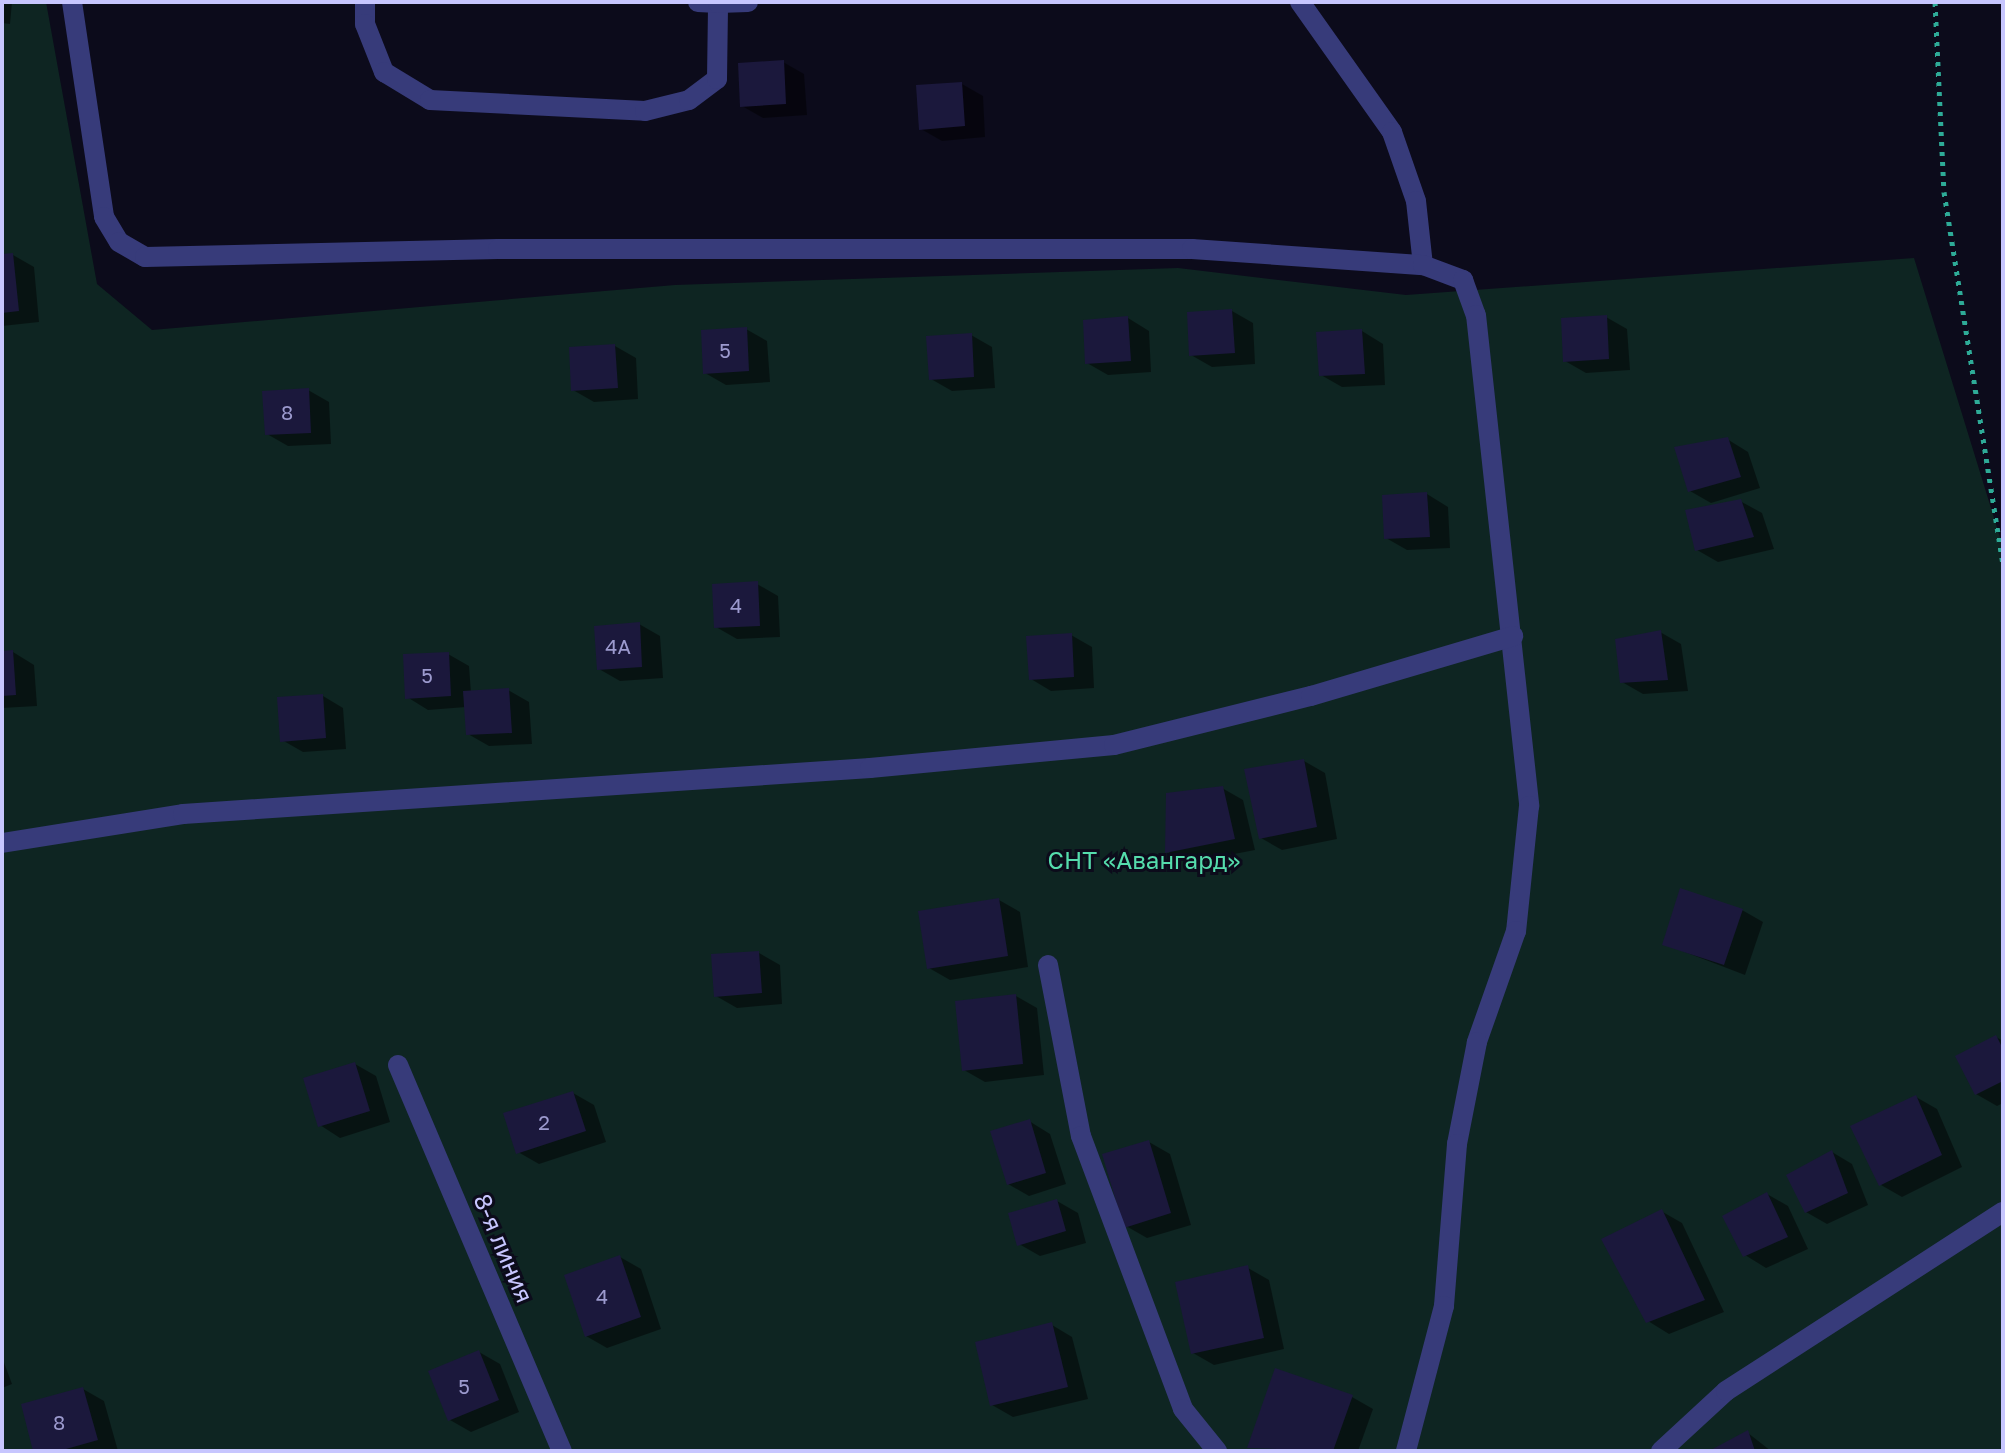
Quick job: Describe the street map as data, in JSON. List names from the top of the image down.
{
  "streets": {
    "street": ["8-я линия"]
  },
  "parks": ["СНТ «Авангард»"],
  "house_numbers": [
    "5",
    "8",
    "4",
    "4А",
    "5",
    "2",
    "4",
    "5",
    "8"
  ]
}
